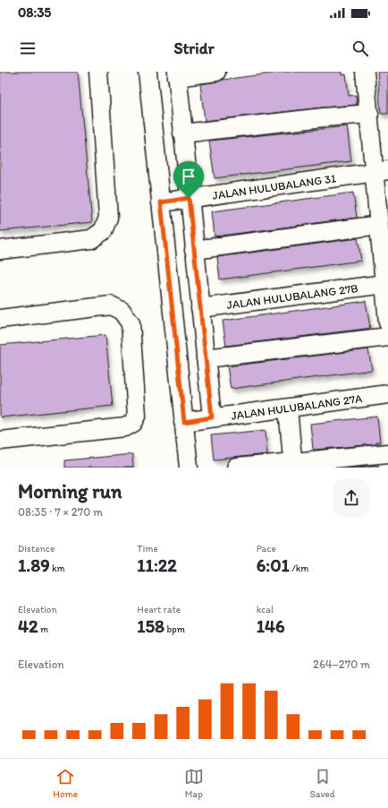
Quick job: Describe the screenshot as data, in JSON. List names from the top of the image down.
{
  "streets": {
    "street": ["JALAN HULUBALANG 31", "JALAN HULUBALANG 27B", "JALAN HULUBALANG 27A"]
  },
  "page": {
    "status": "08:35",
    "header": "Stridr",
    "heading": ["Morning run", "08:35 · 7 × 270 m"],
    "stats": [
      ["Distance", "1.89 km"],
      ["Time", "11:22"],
      ["Pace", "6:01 /km"],
      ["Elevation", "42 m"],
      ["Heart rate", "158 bpm"],
      ["kcal", "146"]
    ],
    "chart": ["Elevation", "264–270 m"],
    "tabs": ["Home", "Map", "Saved"]
  }
}
